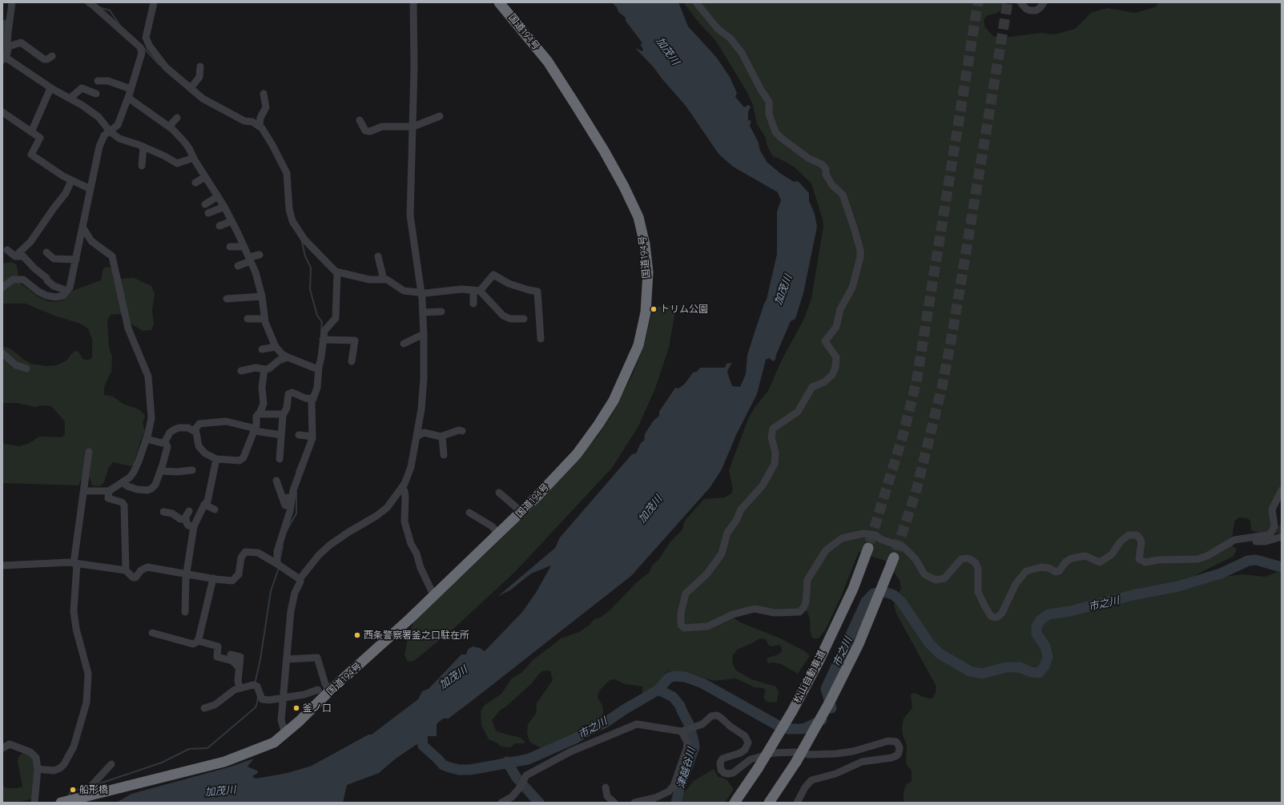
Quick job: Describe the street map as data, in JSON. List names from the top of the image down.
{
  "streets": {
    "highway": ["国道194号", "松山自動車道"]
  },
  "water": ["加茂川", "市之川", "津越谷川"],
  "places": [
    "トリム公園",
    "西条警察署釜之口駐在所",
    "釜ノ口",
    "船形橋"
  ]
}
